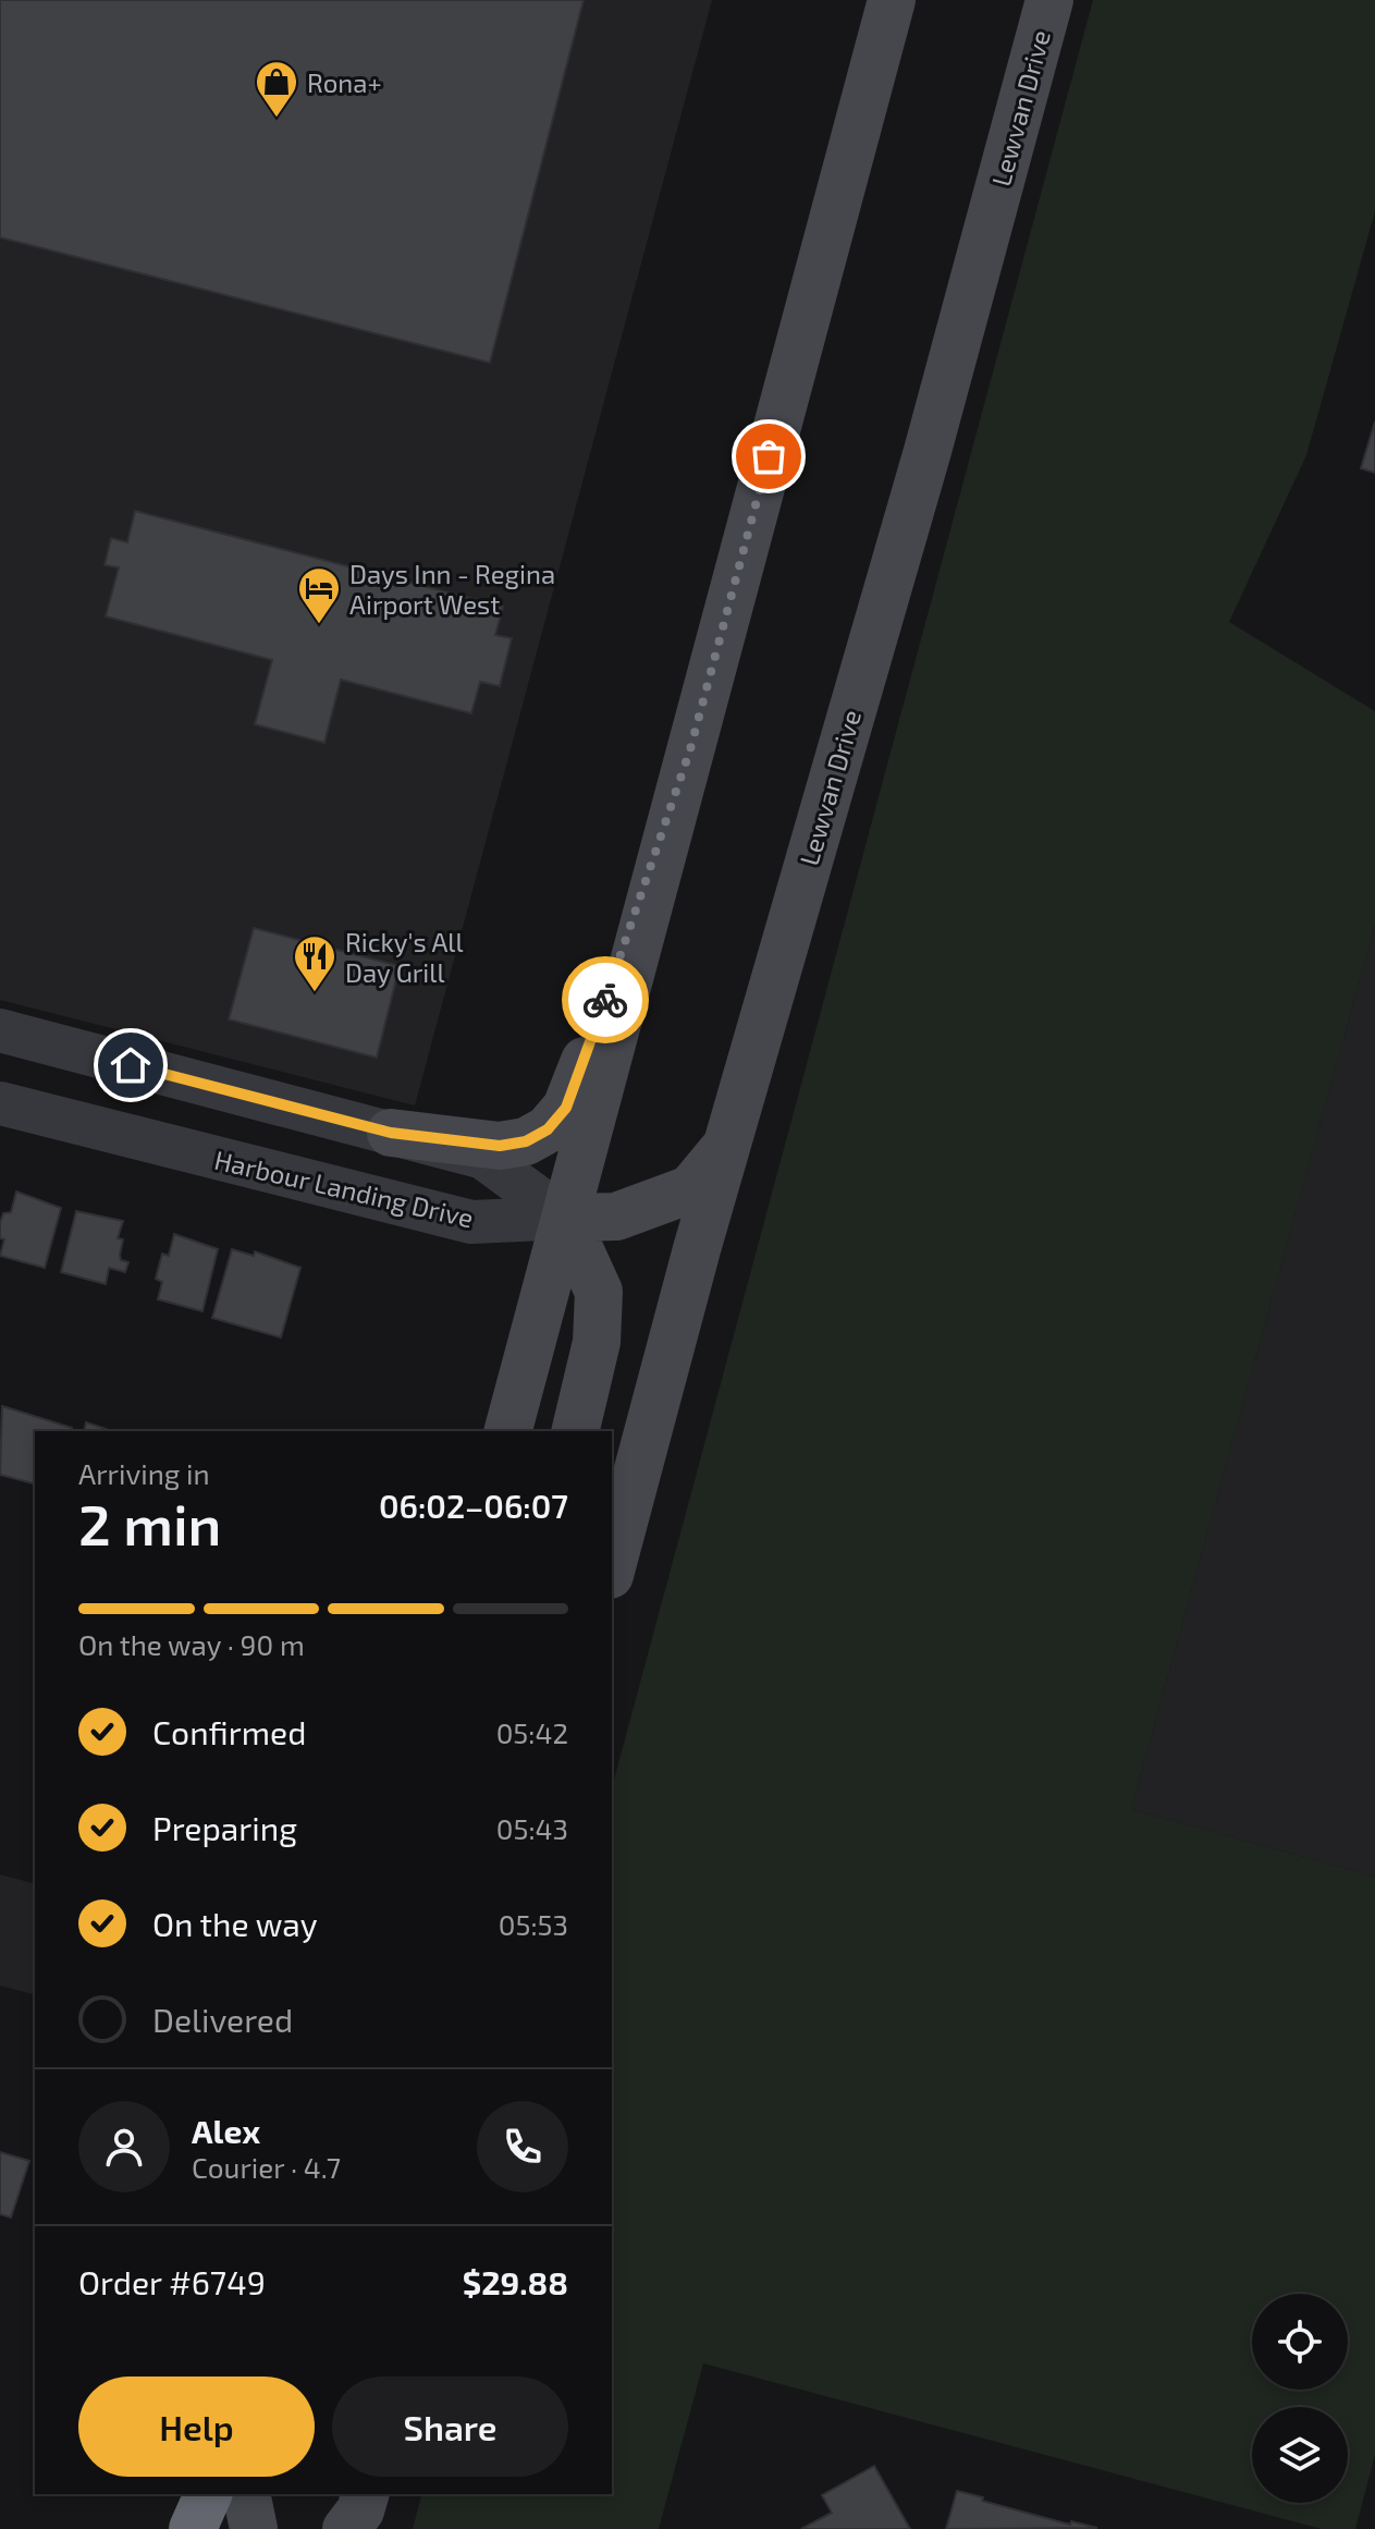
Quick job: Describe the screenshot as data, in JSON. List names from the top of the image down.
{
  "streets": {
    "main road": ["Lewvan Drive"],
    "street": ["Harbour Landing Drive"]
  },
  "places": {
    "shop": ["Rona+"],
    "hotel": ["Days Inn - Regina Airport West"],
    "restaurant": ["Ricky's All Day Grill"]
  },
  "page": {
    "heading": ["2 min", "Arriving in", "06:02–06:07"],
    "panel": [
      "Alex",
      "Courier · 4.7",
      "Order #6749",
      "$29.88"
    ],
    "bar": "On the way · 90 m",
    "list": [
      ["Confirmed", "05:42"],
      ["Preparing", "05:43"],
      ["On the way", "05:53"],
      "Delivered"
    ],
    "buttons": ["Help", "Share"]
  }
}
